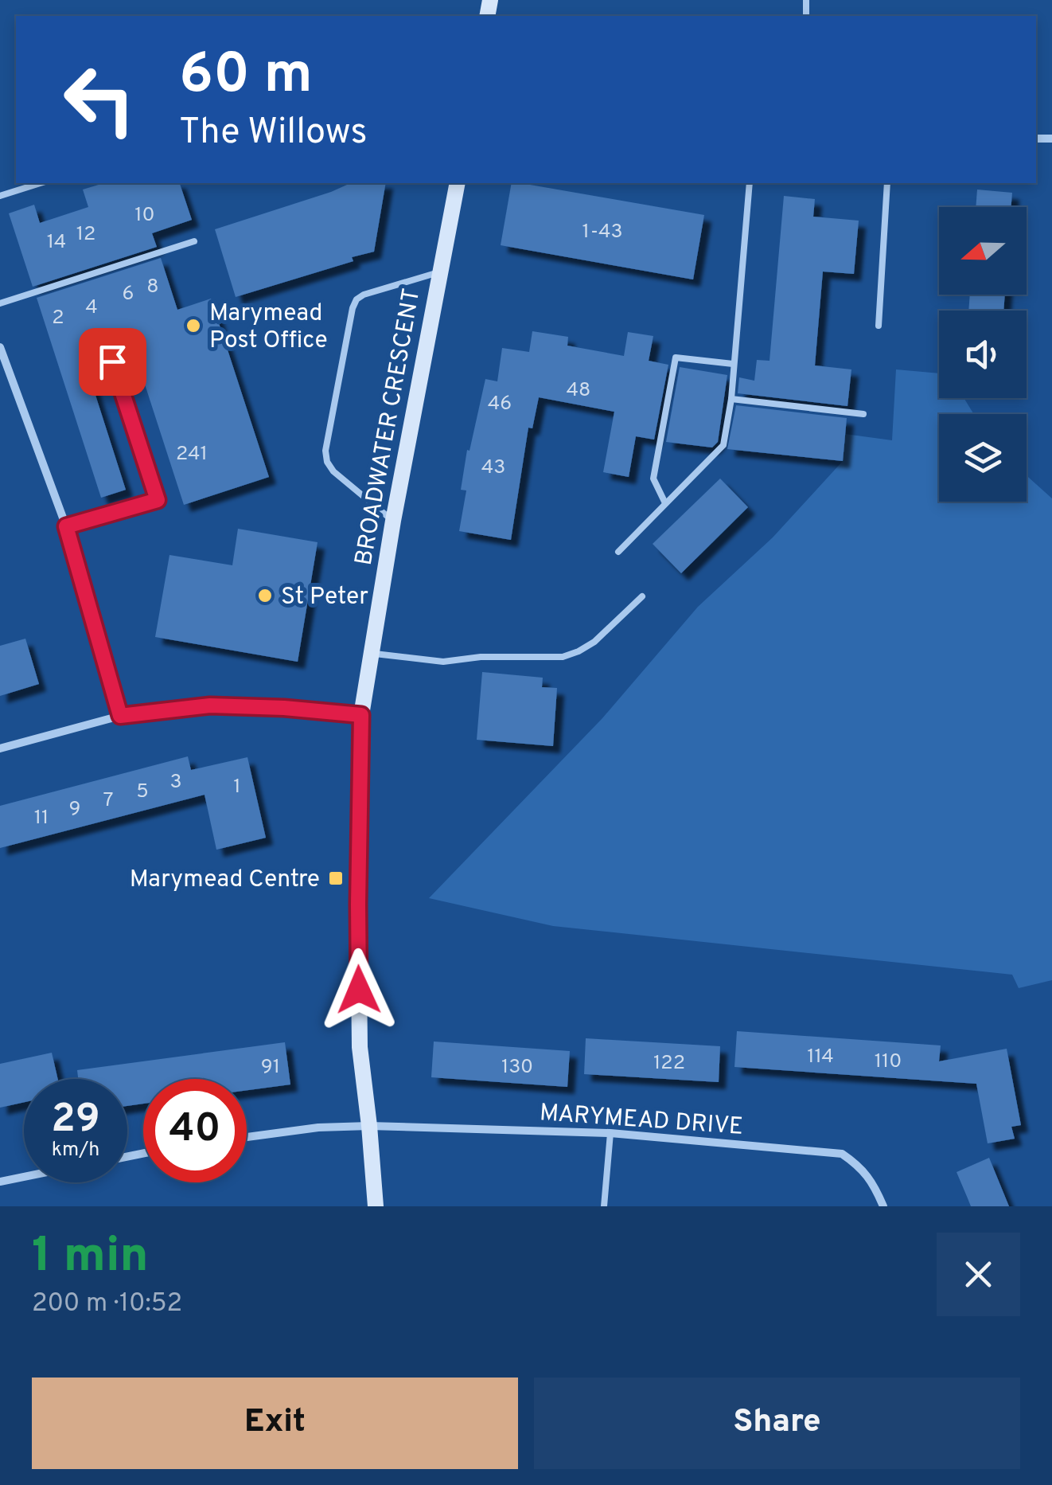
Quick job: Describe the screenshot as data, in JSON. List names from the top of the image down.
{
  "streets": {
    "street": ["BROADWATER CRESCENT", "MARYMEAD DRIVE"]
  },
  "crossings": [
    ["BROADWATER CRESCENT", "MARYMEAD DRIVE"]
  ],
  "places": {
    "other": ["Marymead Post Office", "St Peter"],
    "transit": ["Marymead Centre"]
  },
  "house_numbers": [
    "10",
    "1-43",
    "12",
    "14",
    "8",
    "6",
    "4",
    "2",
    "48",
    "46",
    "241",
    "43",
    "3",
    "1",
    "5",
    "7",
    "9",
    "11",
    "114",
    "110",
    "122",
    "91",
    "130"
  ],
  "north": "left",
  "page": {
    "turn": ["60 m", "The Willows"],
    "speed": "29 km/h",
    "limit": "40",
    "heading": ["1 min", "200 m · 10:52"],
    "buttons": ["Exit", "Share"]
  }
}
